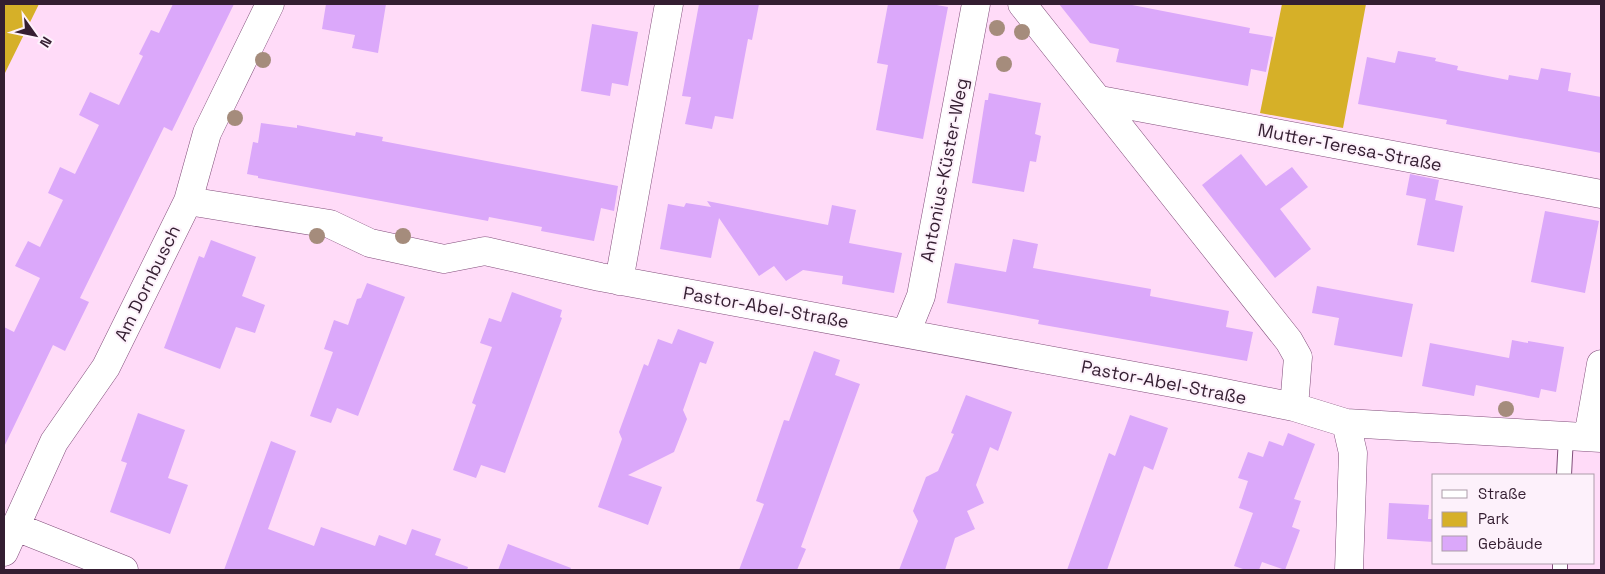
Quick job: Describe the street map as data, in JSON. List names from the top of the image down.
{
  "streets": {
    "street": [
      "Mutter-Teresa-Straße",
      "Antonius-Küster-Weg",
      "Am Dornbusch",
      "Pastor-Abel-Straße"
    ]
  },
  "crossings": [
    ["Antonius-Küster-Weg", "Pastor-Abel-Straße"],
    ["Am Dornbusch", "Pastor-Abel-Straße"]
  ],
  "legend": ["Straße", "Park", "Gebäude"],
  "north": "bottom right"
}
